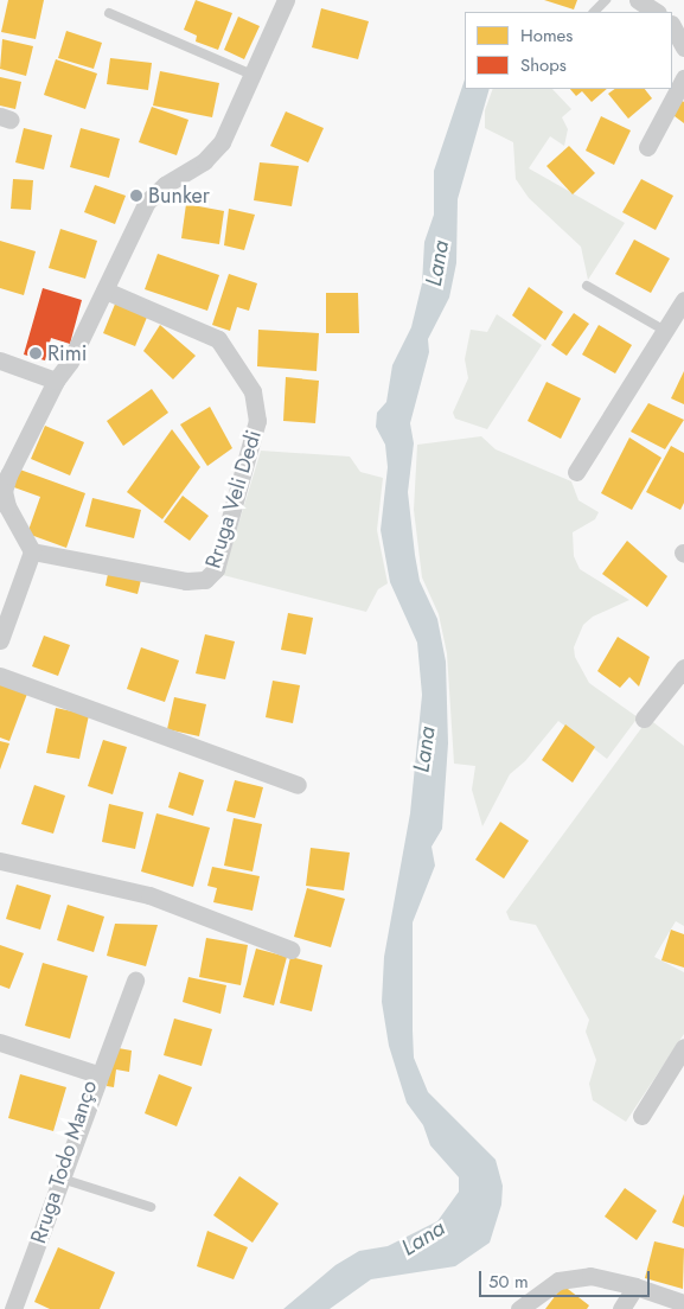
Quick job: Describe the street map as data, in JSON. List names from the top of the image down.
{
  "streets": {
    "street": ["Rruga Veli Dedi", "Rruga Todo Manço"]
  },
  "water": ["Lana"],
  "places": ["Bunker", "Rimi"],
  "legend": ["Homes", "Shops"],
  "scale_bar": "50 m"
}
